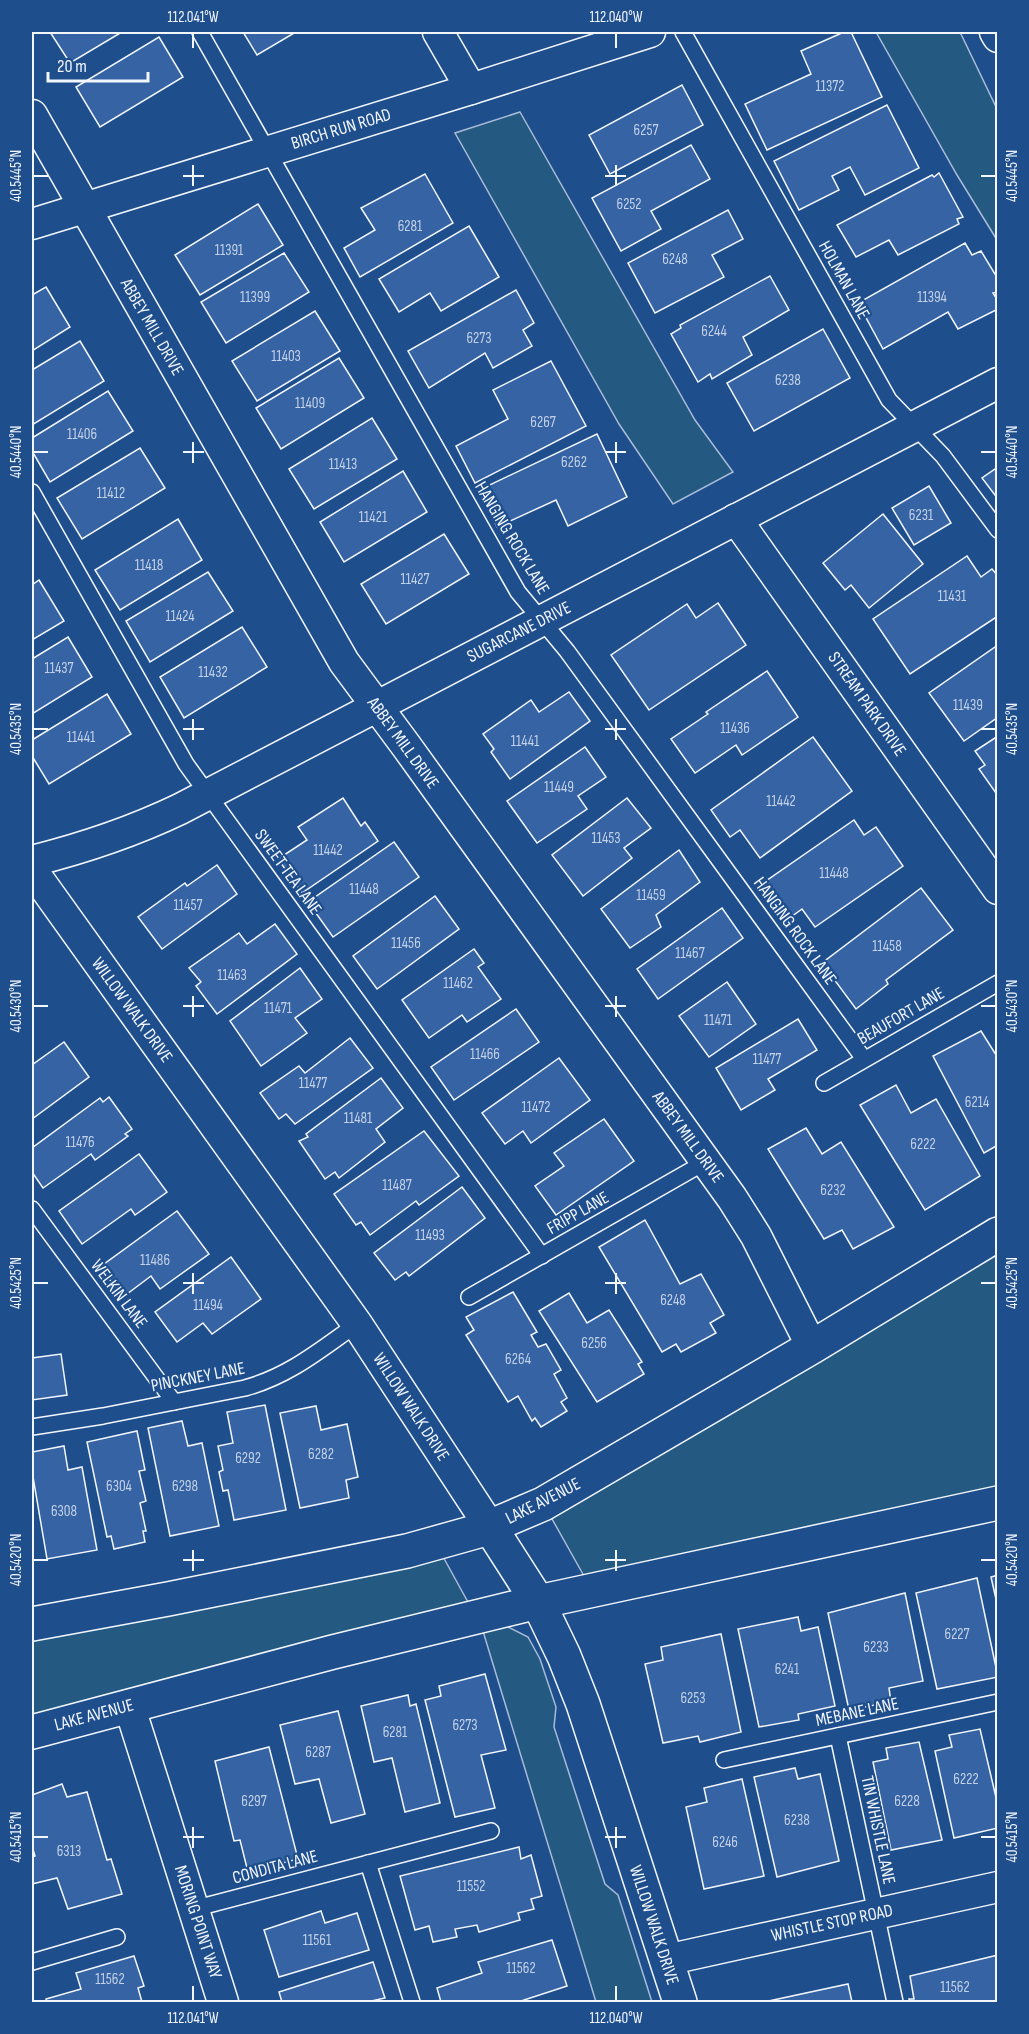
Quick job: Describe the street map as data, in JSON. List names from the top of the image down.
{
  "streets": {
    "street": [
      "BIRCH RUN ROAD",
      "ABBEY MILL DRIVE",
      "SUGARCANE DRIVE",
      "STREAM PARK DRIVE",
      "WILLOW WALK DRIVE",
      "LAKE AVENUE",
      "MORING POINT WAY",
      "WHISTLE STOP ROAD"
    ],
    "lane": [
      "HOLMAN LANE",
      "HANGING ROCK LANE",
      "SWEET TEA LANE",
      "BEAUFORT LANE",
      "FRIPP LANE",
      "WELKIN LANE",
      "PINCKNEY LANE",
      "MEBANE LANE",
      "TIN WHISTLE LANE",
      "CONDITA LANE"
    ]
  },
  "crossings": [
    ["BIRCH RUN ROAD", "ABBEY MILL DRIVE"],
    ["BIRCH RUN ROAD", "HANGING ROCK LANE"],
    ["HOLMAN LANE", "SUGARCANE DRIVE"],
    ["ABBEY MILL DRIVE", "SUGARCANE DRIVE"],
    ["ABBEY MILL DRIVE", "FRIPP LANE"],
    ["ABBEY MILL DRIVE", "LAKE AVENUE"],
    ["HANGING ROCK LANE", "SUGARCANE DRIVE"],
    ["HANGING ROCK LANE", "BEAUFORT LANE"],
    ["SUGARCANE DRIVE", "STREAM PARK DRIVE"],
    ["SUGARCANE DRIVE", "SWEET TEA LANE"],
    ["SWEET TEA LANE", "FRIPP LANE"],
    ["WILLOW WALK DRIVE", "PINCKNEY LANE"],
    ["WILLOW WALK DRIVE", "LAKE AVENUE"],
    ["WILLOW WALK DRIVE", "WHISTLE STOP ROAD"],
    ["WELKIN LANE", "PINCKNEY LANE"],
    ["LAKE AVENUE", "MORING POINT WAY"],
    ["MEBANE LANE", "TIN WHISTLE LANE"],
    ["TIN WHISTLE LANE", "WHISTLE STOP ROAD"],
    ["CONDITA LANE", "MORING POINT WAY"]
  ],
  "house_numbers": [
    "11372",
    "6257",
    "6252",
    "6281",
    "11391",
    "6248",
    "11399",
    "11394",
    "6244",
    "6273",
    "11403",
    "6238",
    "11409",
    "6267",
    "11406",
    "6262",
    "11413",
    "11412",
    "6231",
    "11421",
    "11418",
    "11427",
    "11431",
    "11424",
    "11437",
    "11432",
    "11439",
    "11436",
    "11441",
    "11441",
    "11449",
    "11442",
    "11453",
    "11442",
    "11448",
    "11448",
    "11459",
    "11457",
    "11456",
    "11458",
    "11467",
    "11463",
    "11462",
    "11471",
    "11471",
    "11466",
    "11477",
    "11477",
    "6214",
    "11472",
    "11481",
    "11476",
    "6222",
    "11487",
    "6232",
    "11493",
    "11486",
    "6248",
    "11494",
    "6256",
    "6264",
    "6282",
    "6292",
    "6304",
    "6298",
    "6308",
    "6227",
    "6233",
    "6241",
    "6253",
    "6273",
    "6281",
    "6287",
    "6222",
    "6297",
    "6228",
    "6238",
    "6246",
    "6313",
    "11552",
    "11561",
    "11562",
    "11562",
    "11562"
  ],
  "scale_bar": "20 m",
  "coordinates": [
    "112.041°W",
    "112.040°W",
    "40.5445°N",
    "40.5440°N",
    "40.5435°N",
    "40.5430°N",
    "40.5425°N",
    "40.5420°N",
    "40.5415°N"
  ]
}
